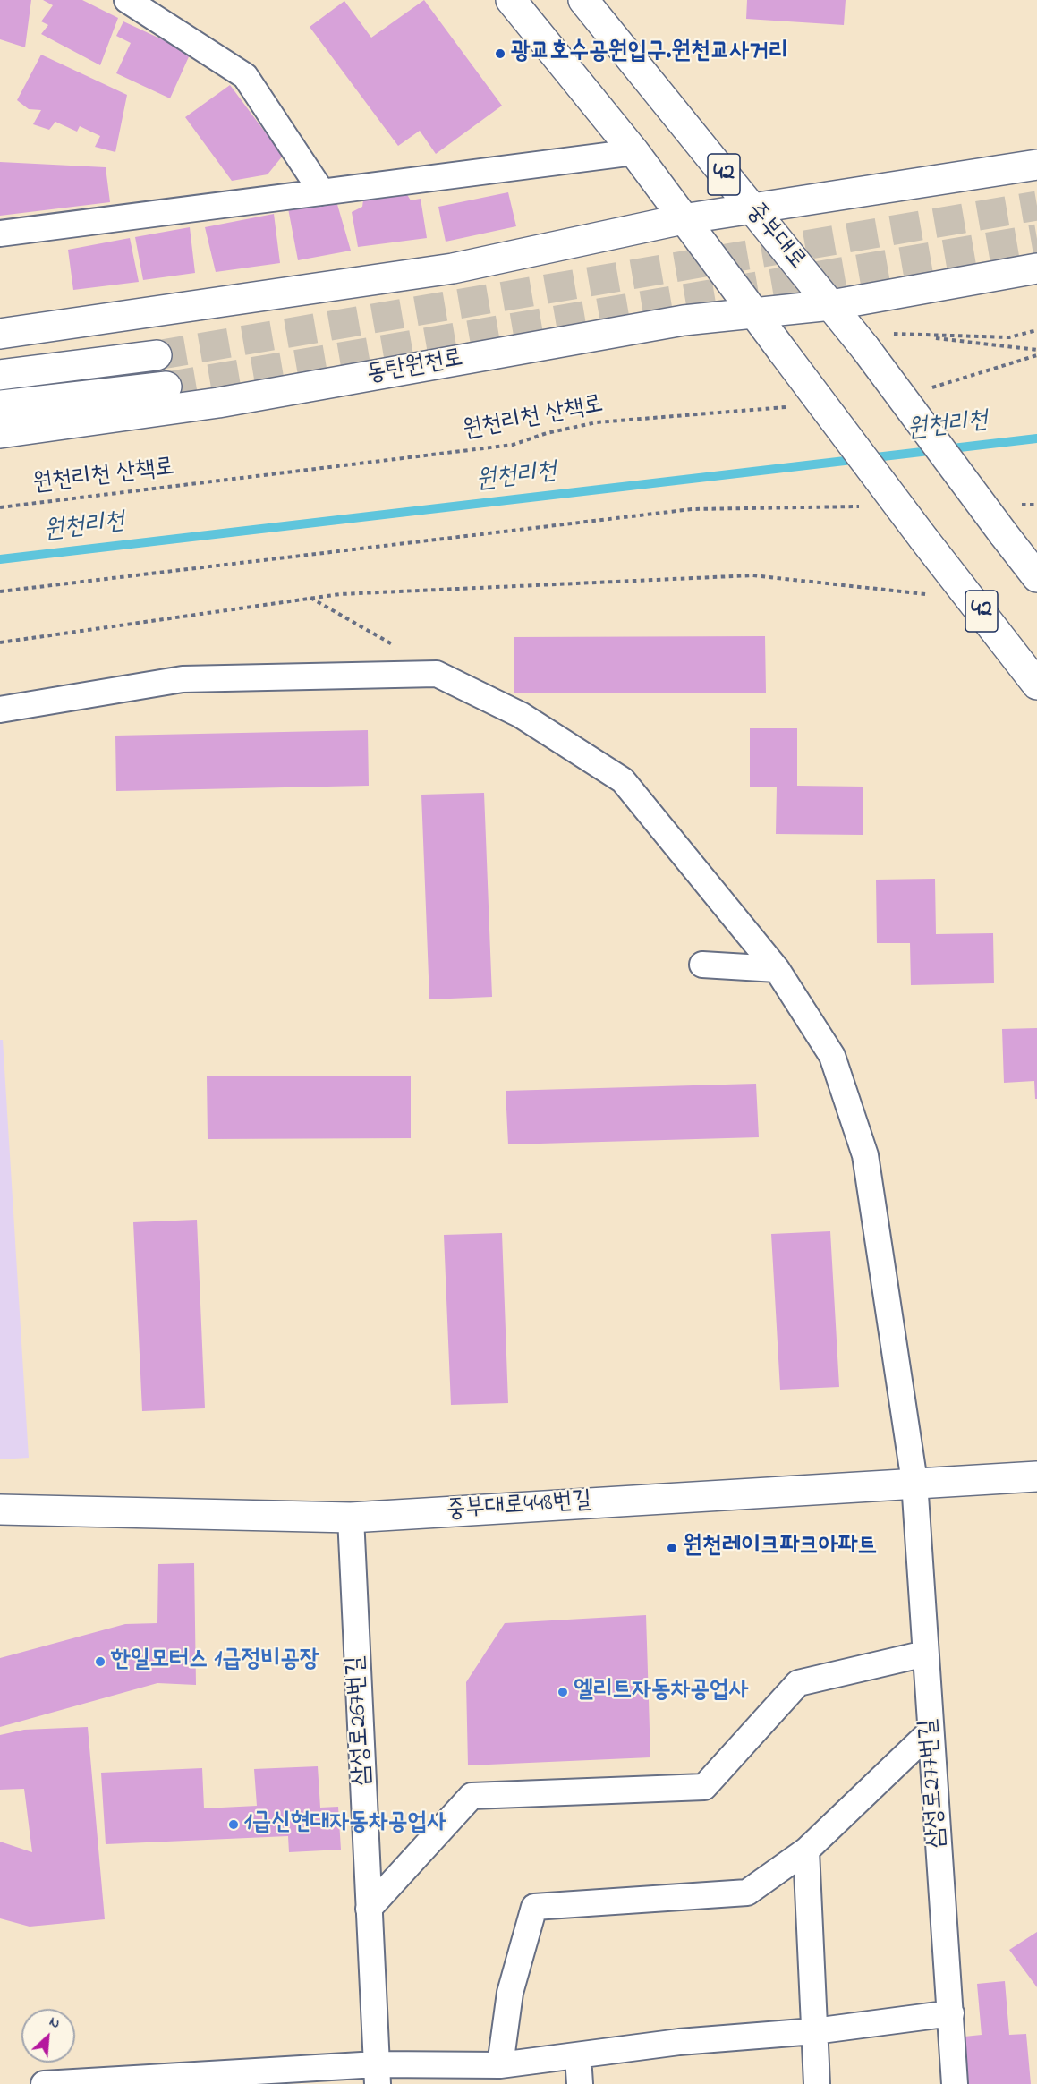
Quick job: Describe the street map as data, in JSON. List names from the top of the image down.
{
  "streets": {
    "main road": [
      "42",
      "중부대로",
      "동탄원천로",
      "중부대로448번길"
    ],
    "street": ["삼성로267번길", "삼성로277번길"],
    "path": ["원천리천 산책로"]
  },
  "crossings": [
    ["42", "중부대로"],
    ["42", "동탄원천로"],
    ["중부대로", "동탄원천로"],
    ["중부대로448번길", "삼성로267번길"],
    ["중부대로448번길", "삼성로277번길"]
  ],
  "water": ["원천리천"],
  "places": [
    "광교호수공원입구.원천교사거리",
    "원천레이크파크아파트",
    "한일모터스 1급정비공장",
    "엘리트자동차공업사",
    "1급신현대자동차공업사"
  ],
  "north": "top right"
}
